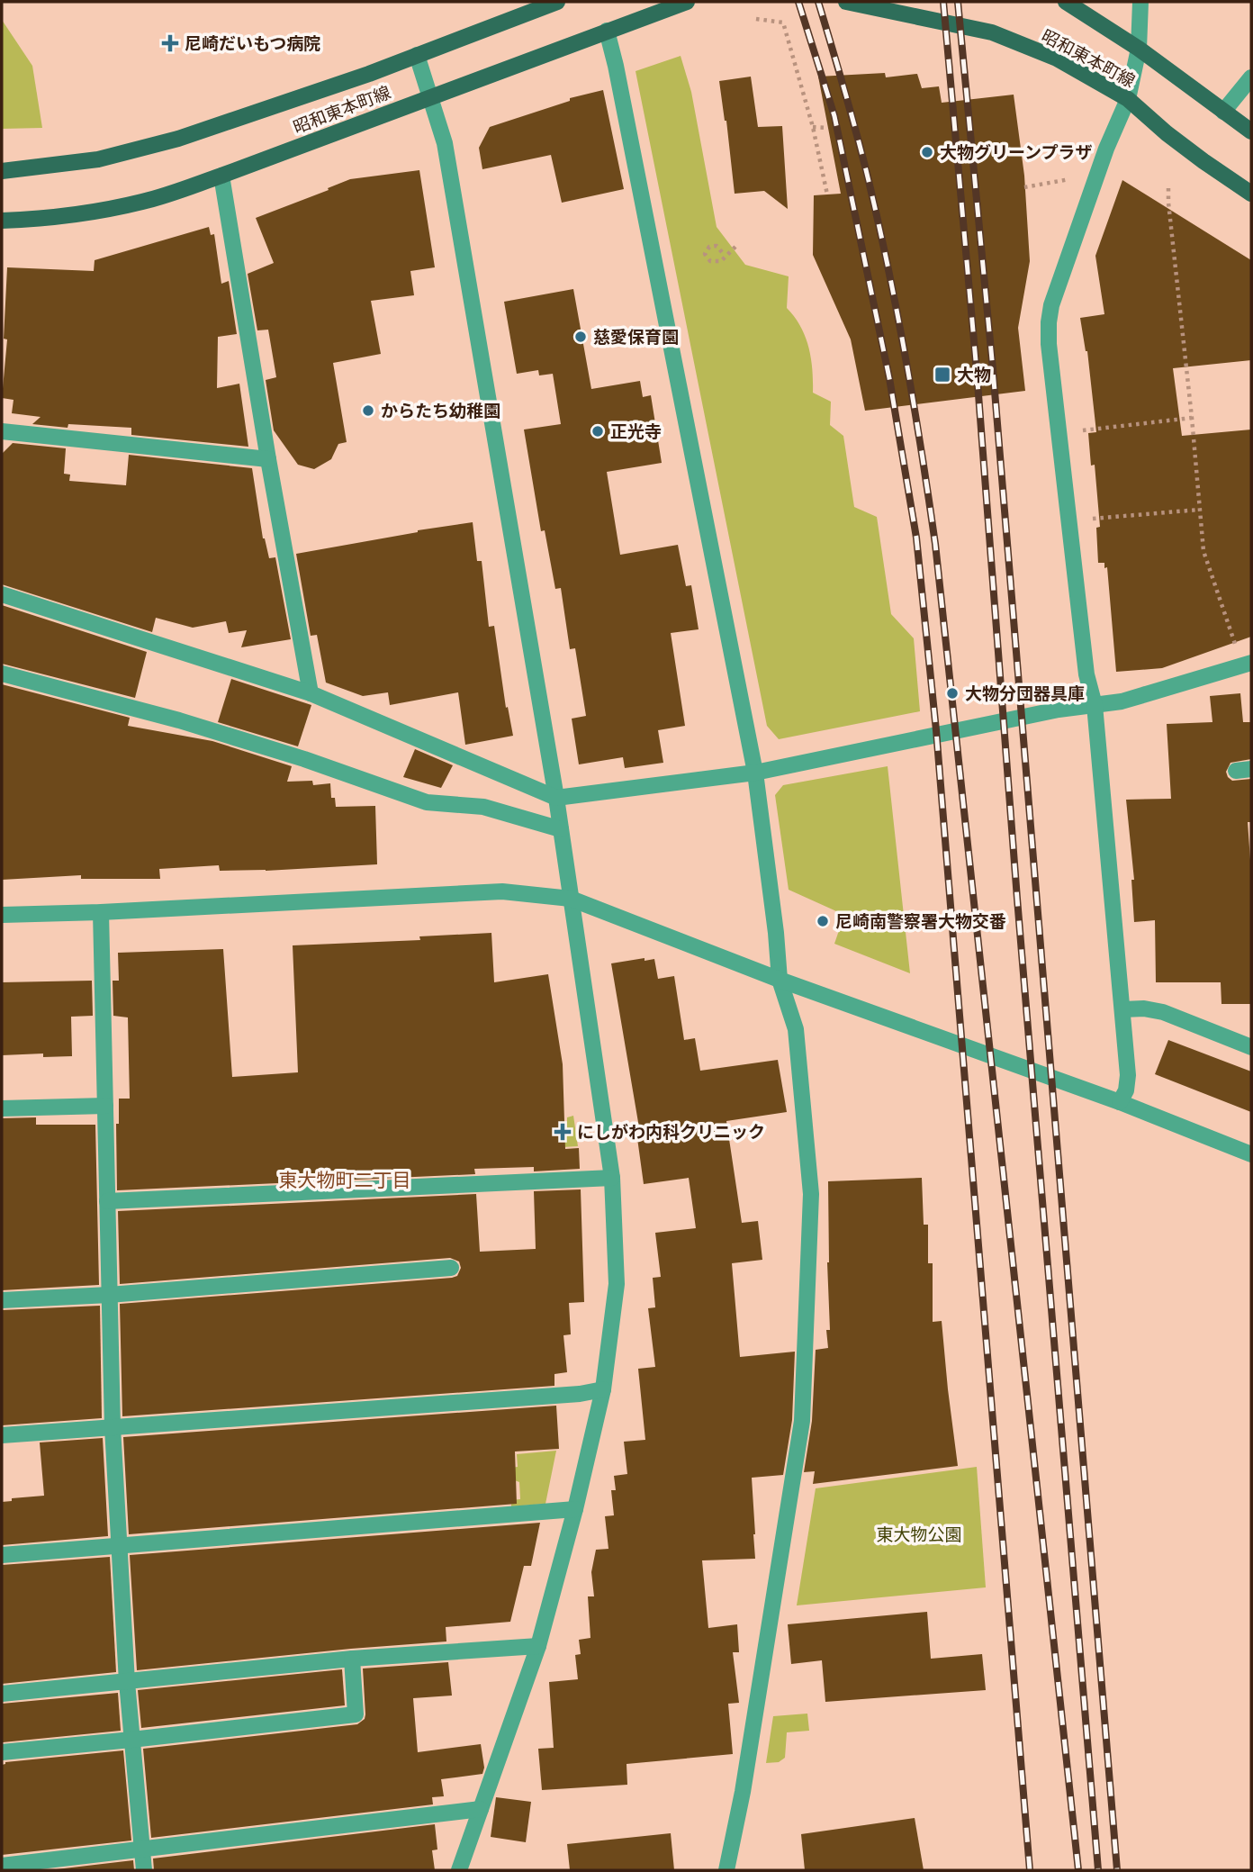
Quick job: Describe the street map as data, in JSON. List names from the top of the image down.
{
  "streets": {
    "main road": ["昭和東本町線"]
  },
  "districts": ["東大物町二丁目"],
  "parks": ["東大物公園"],
  "places": {
    "health": ["尼崎だいもつ病院", "にしがわ内科クリニック"],
    "other": [
      "大物グリーンプラザ",
      "慈愛保育園",
      "からたち幼稚園",
      "正光寺",
      "大物分団器具庫",
      "尼崎南警察署大物交番"
    ],
    "transit": ["大物"]
  }
}
